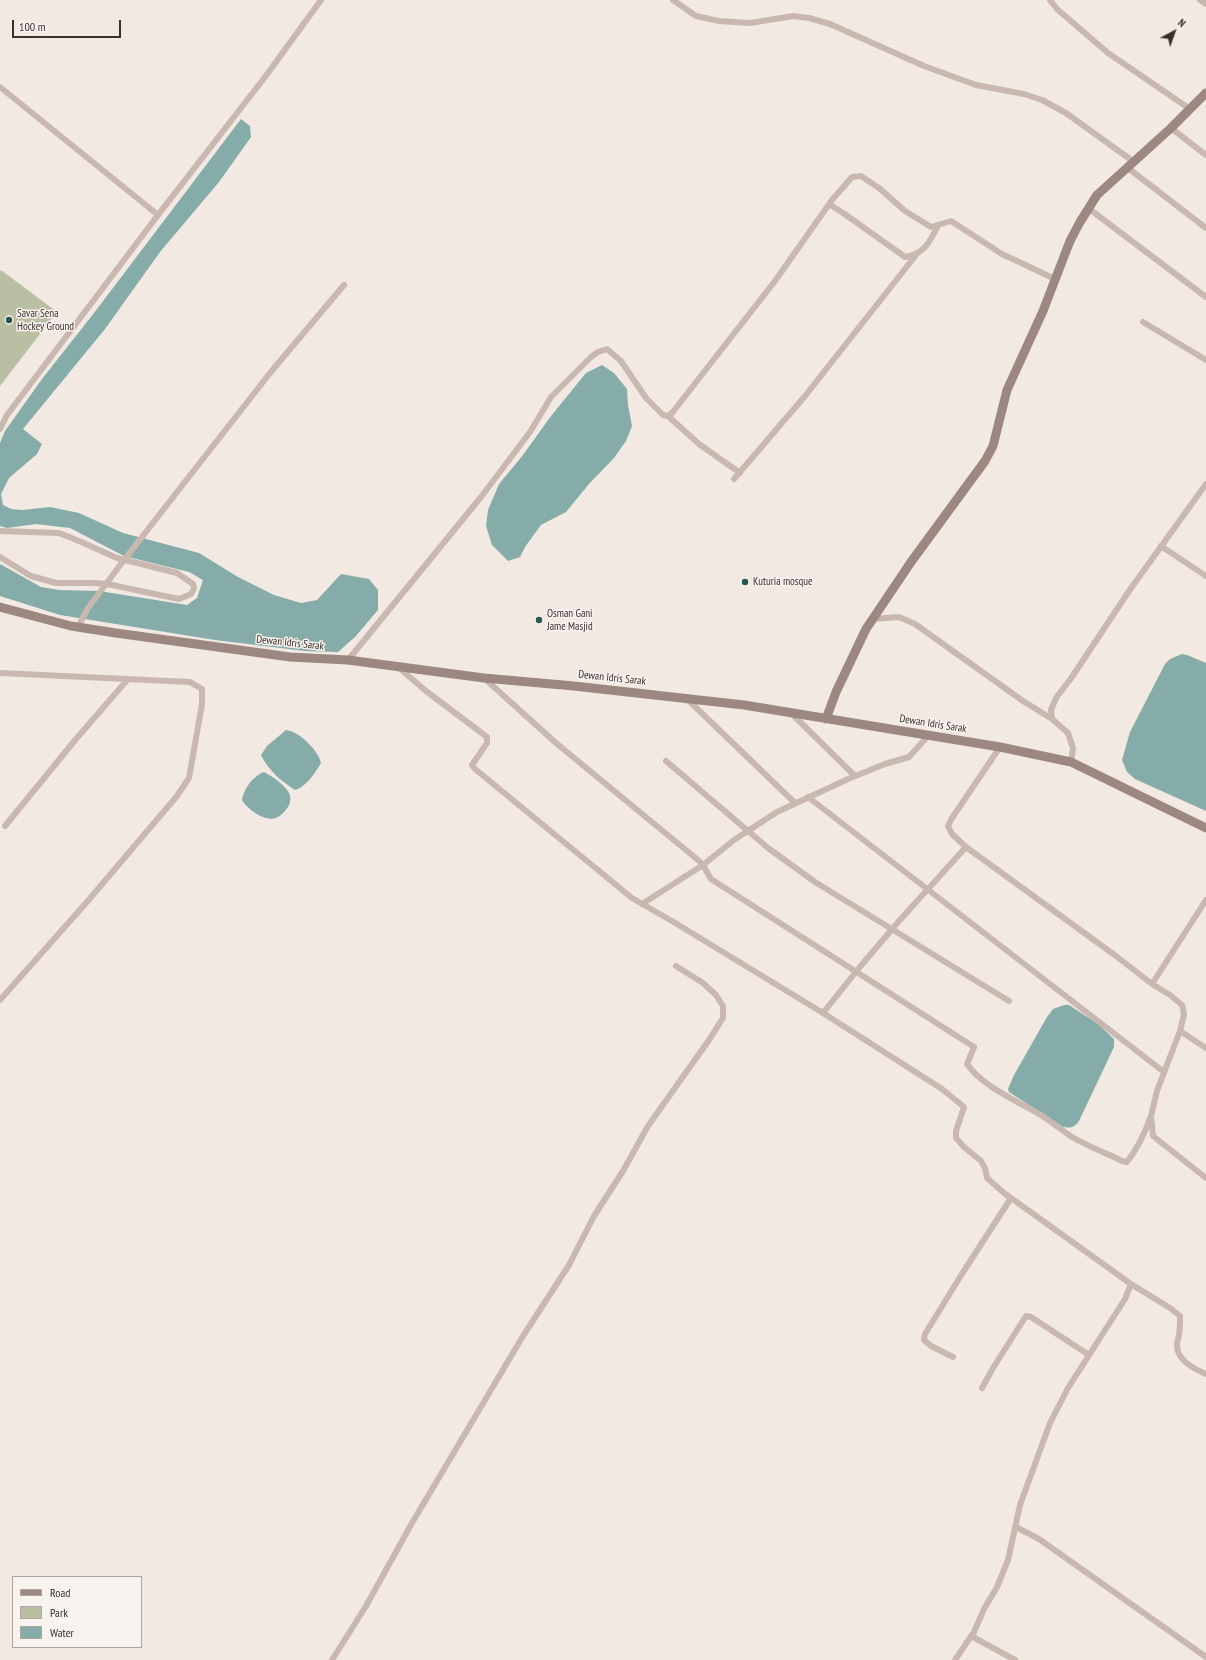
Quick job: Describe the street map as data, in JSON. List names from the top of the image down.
{
  "streets": {
    "main road": ["Dewan Idris Sarak"]
  },
  "places": ["Savar Sena Hockey Ground", "Kuturia mosque", "Osman Gani Jame Masjid"],
  "legend": ["Road", "Park", "Water"],
  "scale_bar": "100 m",
  "north": "top right"
}
